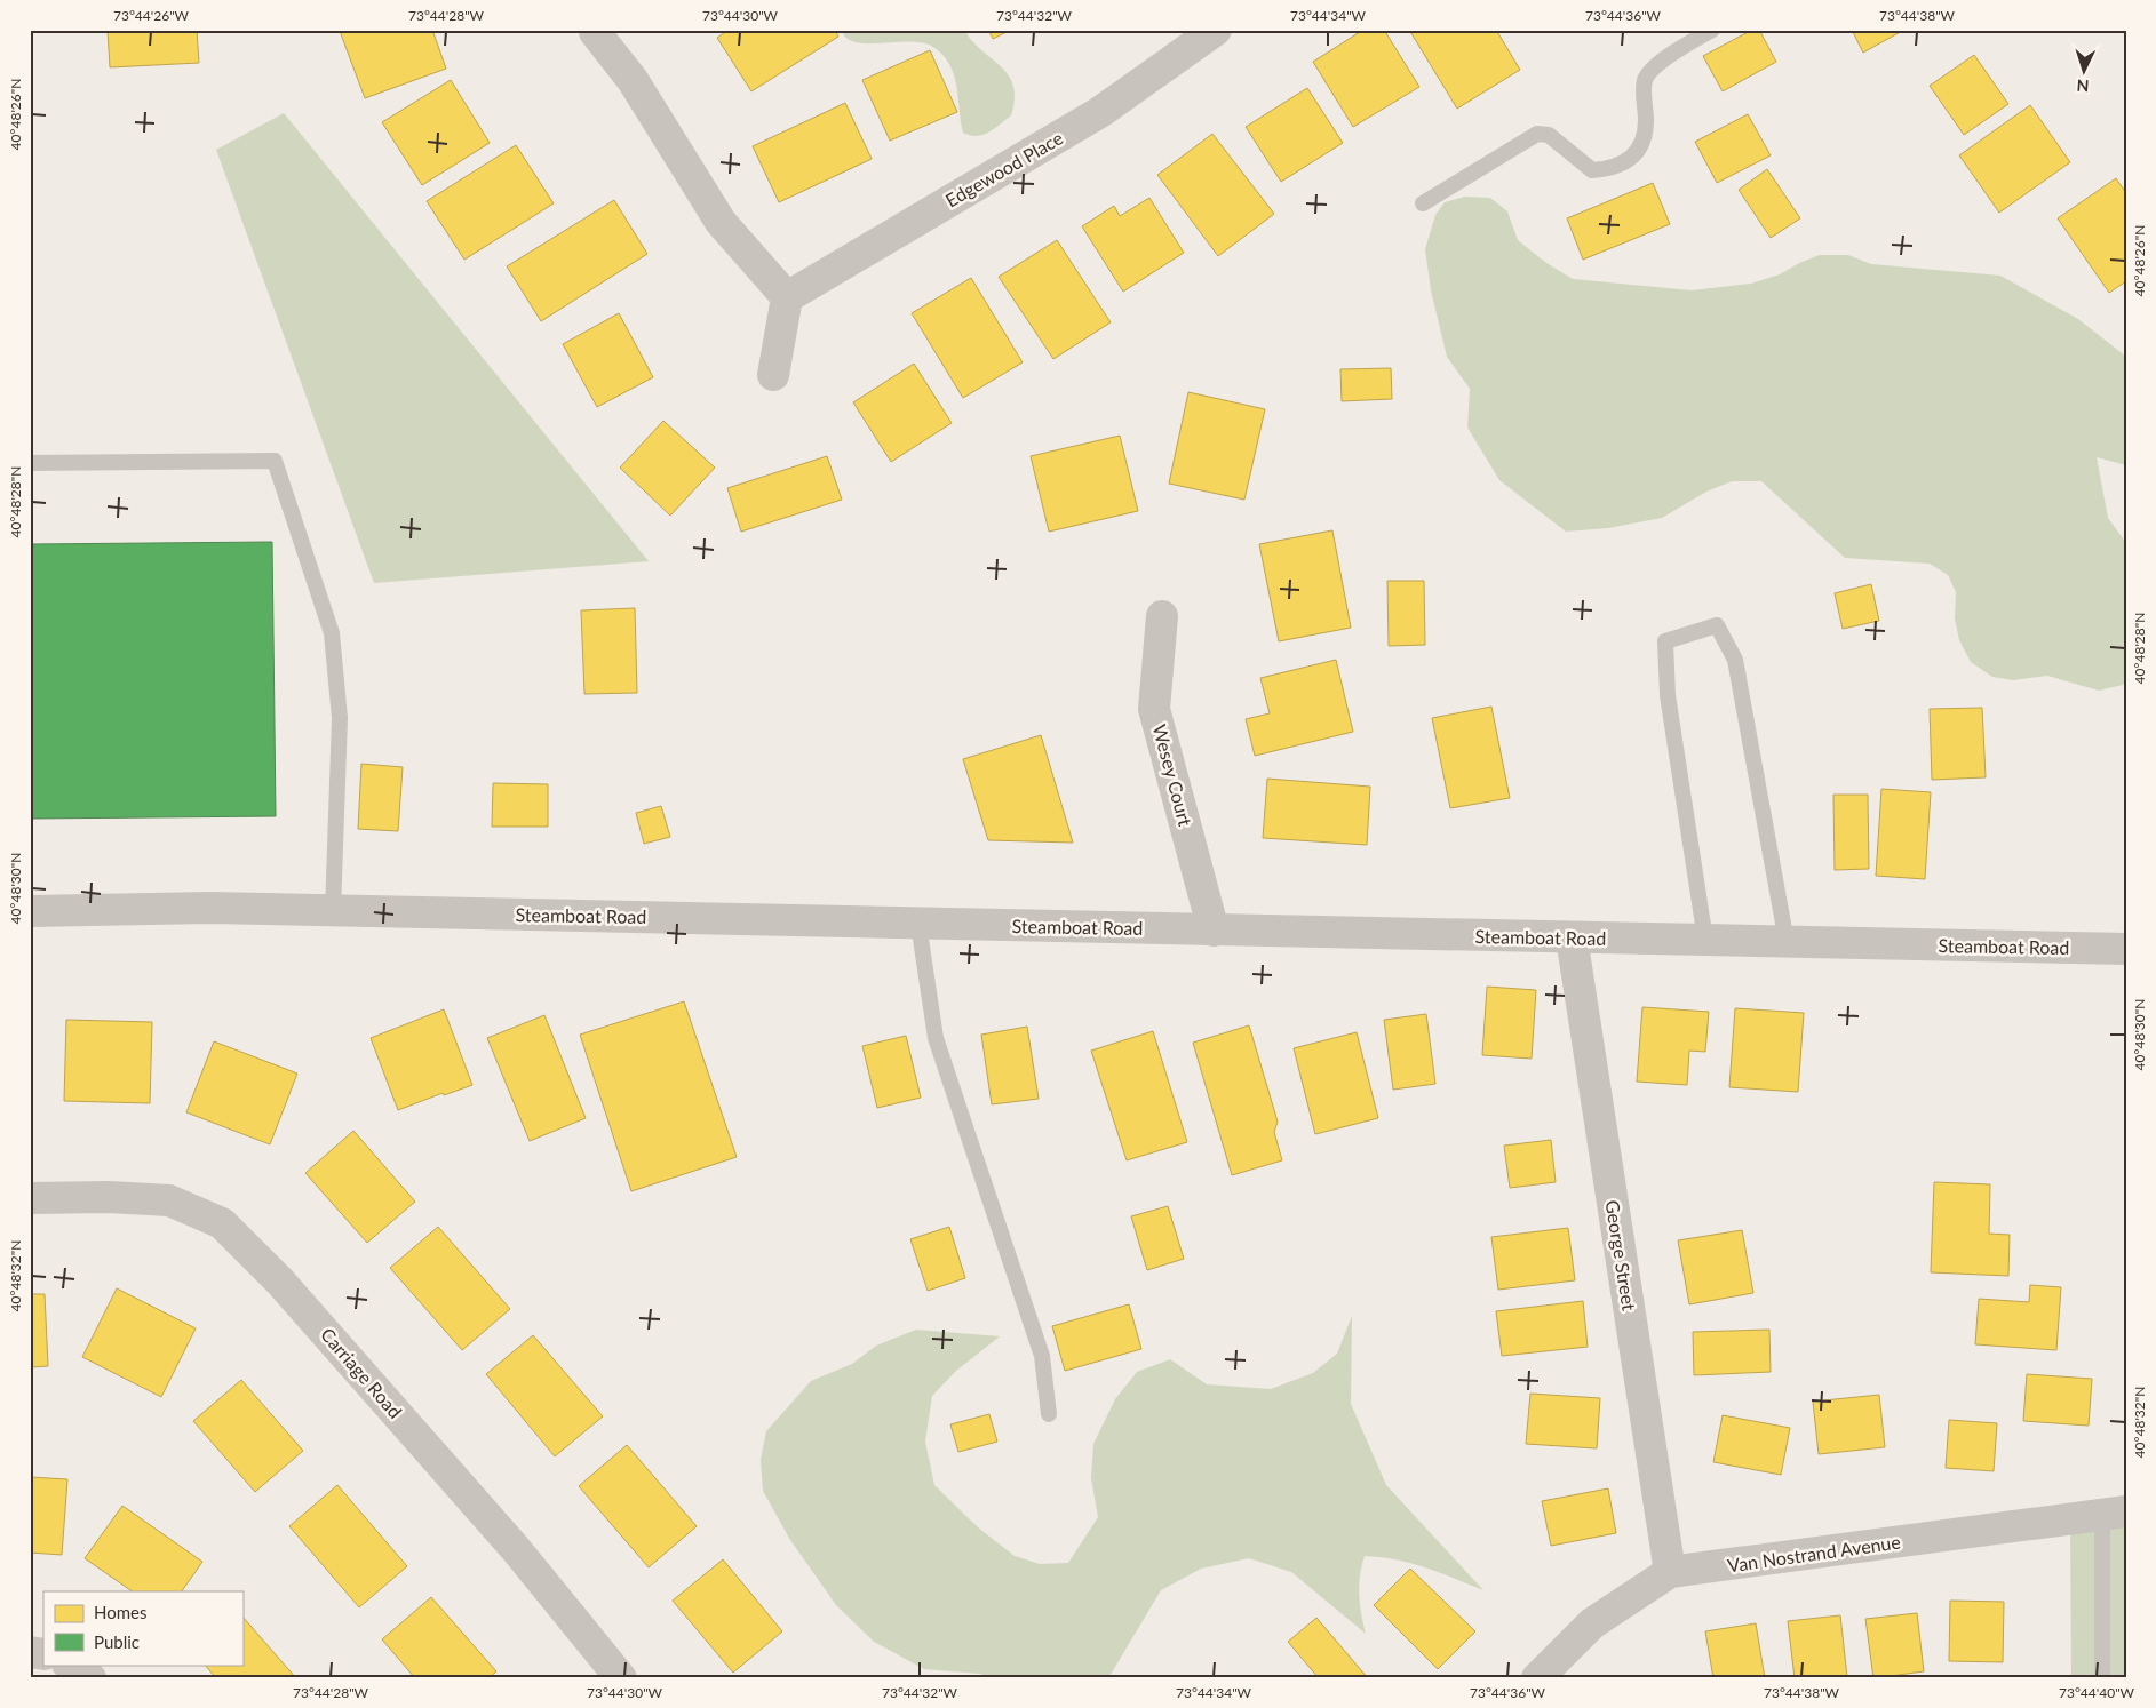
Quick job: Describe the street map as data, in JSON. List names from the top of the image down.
{
  "streets": {
    "street": [
      "Edgewood Place",
      "Wesey Court",
      "Steamboat Road",
      "George Street",
      "Carriage Road",
      "Van Nostrand Avenue"
    ]
  },
  "crossings": [
    ["Wesey Court", "Steamboat Road"],
    ["Steamboat Road", "George Street"],
    ["George Street", "Van Nostrand Avenue"]
  ],
  "legend": ["Homes", "Public"],
  "north": "bottom",
  "coordinates": [
    "73°44'26\"W",
    "73°44'28\"W",
    "73°44'30\"W",
    "73°44'32\"W",
    "73°44'34\"W",
    "73°44'36\"W",
    "73°44'38\"W",
    "40°48'26\"N",
    "40°48'28\"N",
    "40°48'30\"N",
    "40°48'32\"N",
    "73°44'40\"W"
  ]
}
